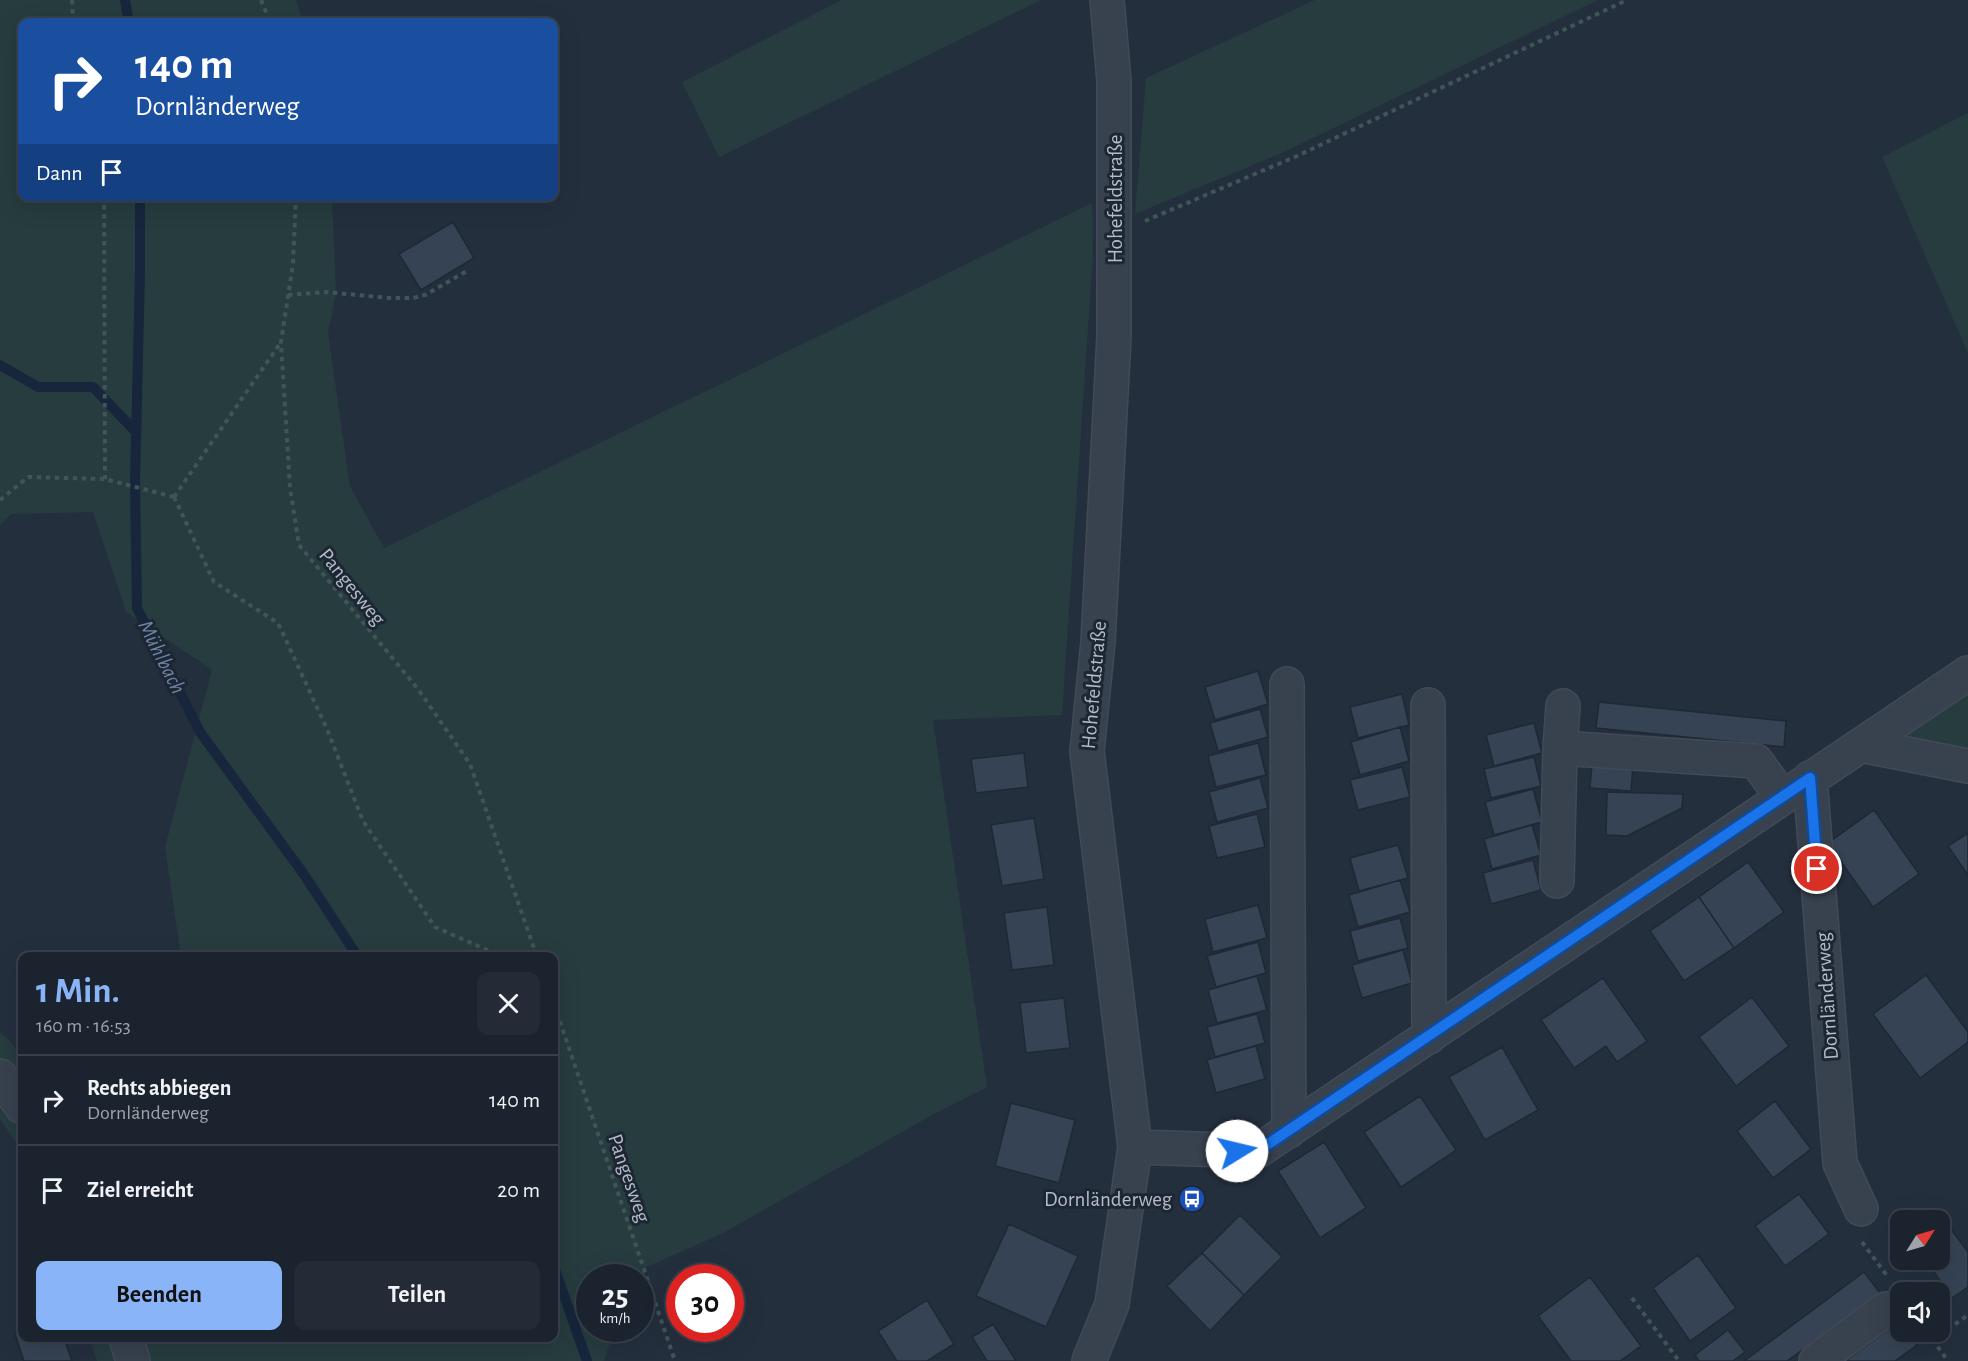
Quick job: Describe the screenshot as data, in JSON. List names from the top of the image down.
{
  "streets": {
    "street": ["Hohefeldstraße", "Dornländerweg"],
    "path": ["Pangesweg"]
  },
  "water": ["Mühlbach"],
  "places": {
    "bus stop": ["Dornländerweg"]
  },
  "north": "top right",
  "page": {
    "turn": ["140 m", "Dornländerweg"],
    "then": "Dann",
    "heading": ["1 Min.", "160 m · 16:53"],
    "list": [
      {
        "name": "Rechts abbiegen",
        "note": "Dornländerweg",
        "value": "140 m"
      },
      {
        "name": "Ziel erreicht",
        "value": "20 m"
      }
    ],
    "buttons": ["Beenden", "Teilen"],
    "speed": "25 km/h",
    "limit": "30"
  }
}
